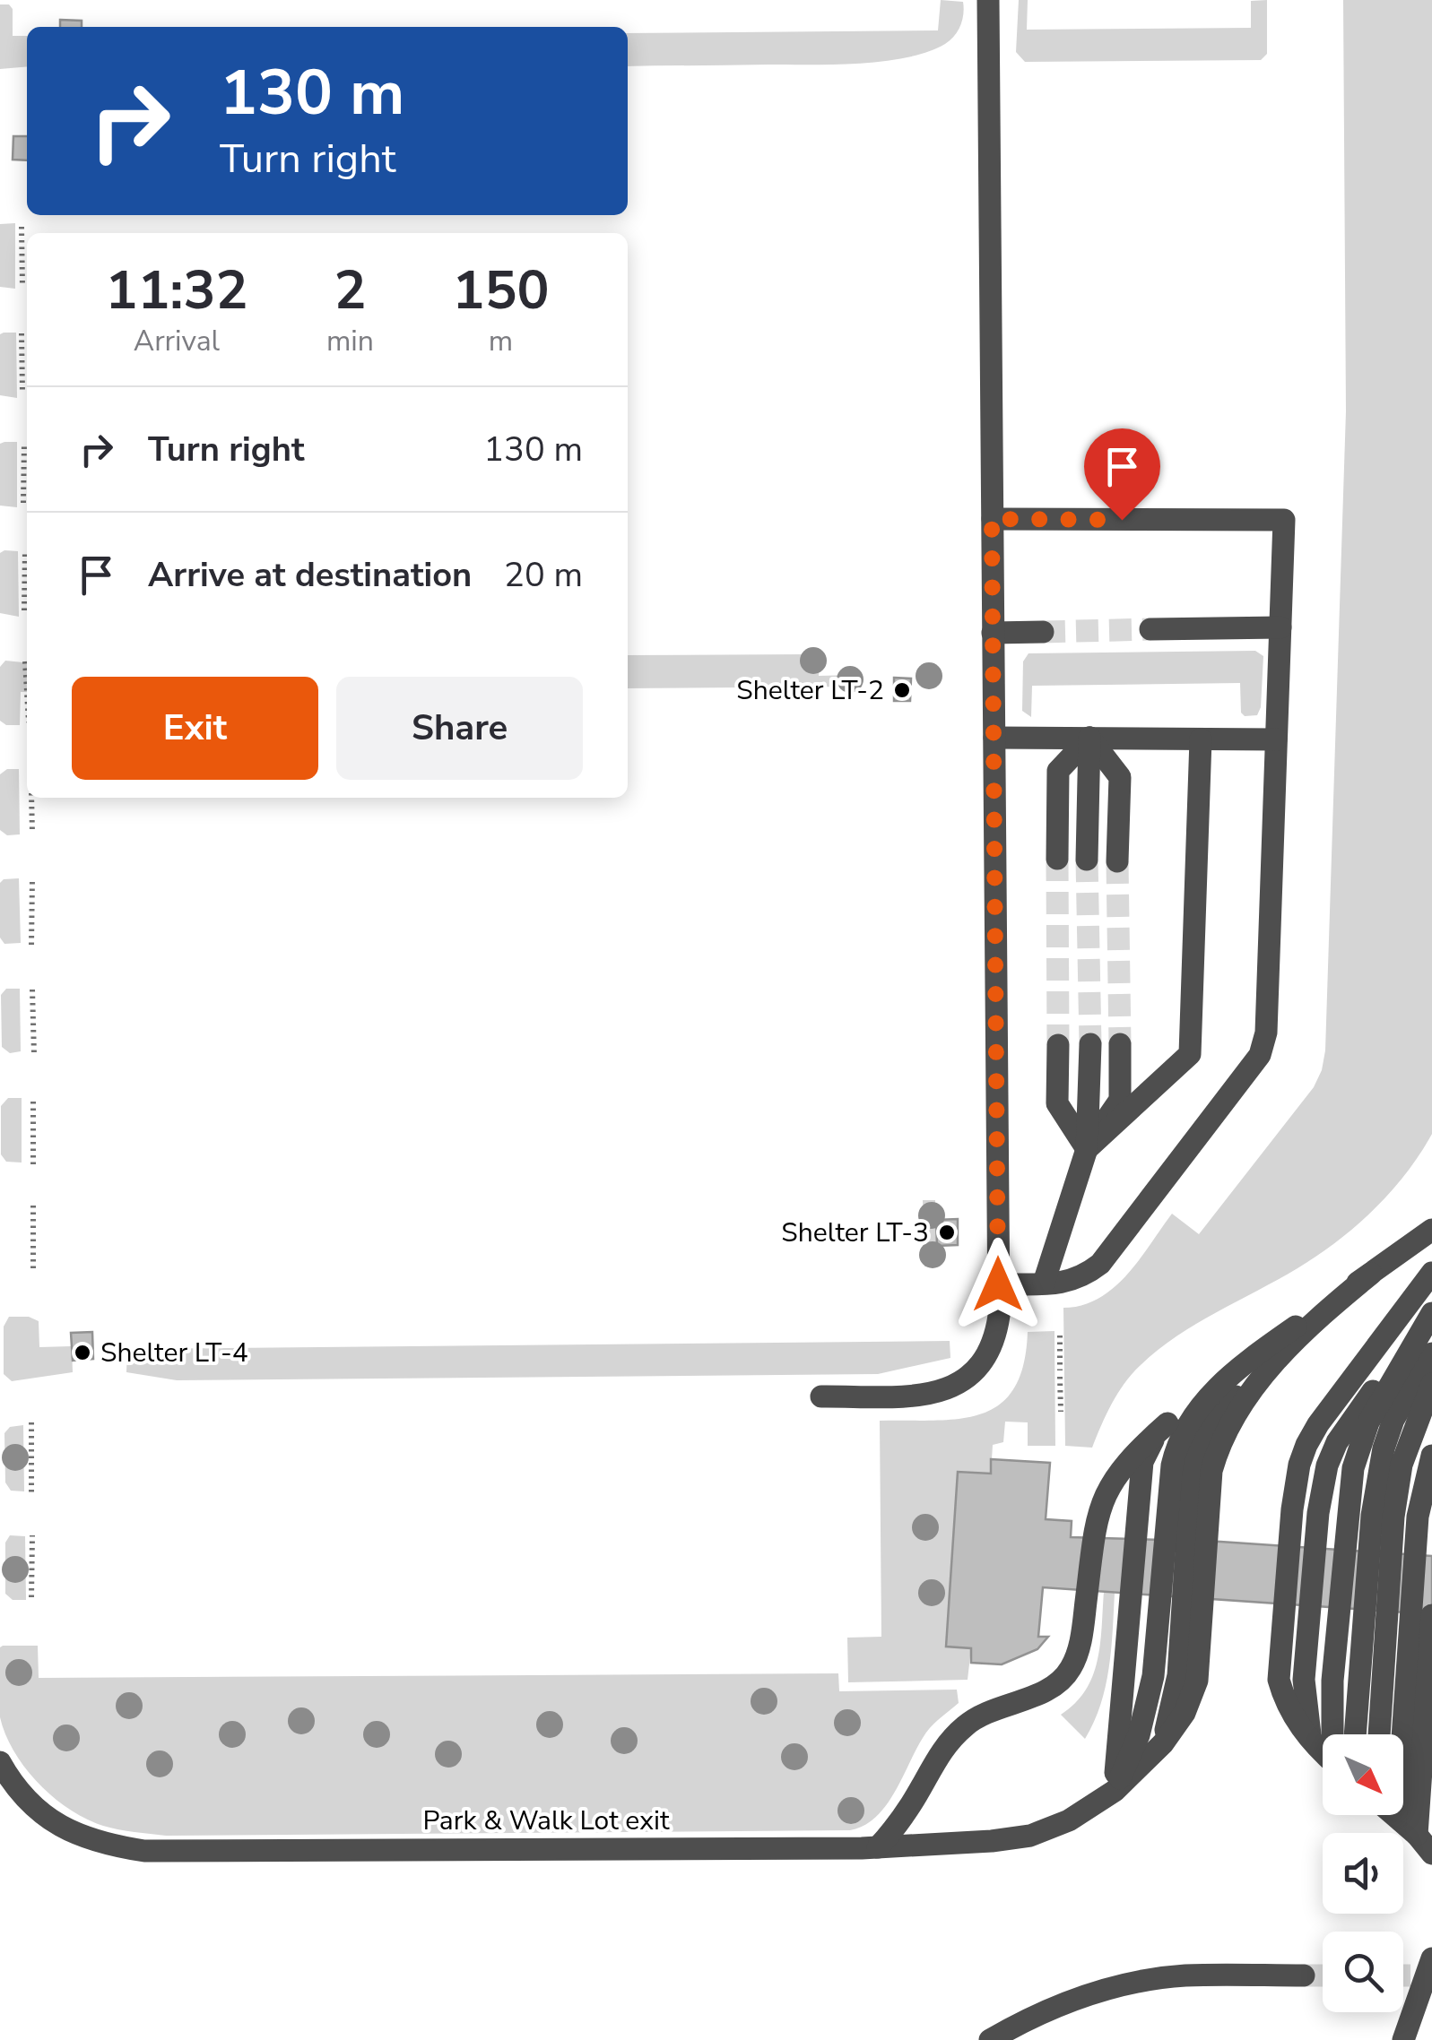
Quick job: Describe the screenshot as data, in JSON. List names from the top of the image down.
{
  "streets": {
    "lane": ["Park & Walk Lot exit"]
  },
  "places": ["Shelter LT-2", "Shelter LT-3", "Shelter LT-4"],
  "north": "bottom right",
  "page": {
    "turn": ["130 m", "Turn right"],
    "eta": [
      "11:32",
      "Arrival",
      "2",
      "min",
      "150",
      "m"
    ],
    "list": [
      {
        "name": "Turn right",
        "value": "130 m"
      },
      {
        "name": "Arrive at destination",
        "value": "20 m"
      }
    ],
    "buttons": ["Exit", "Share"]
  }
}
